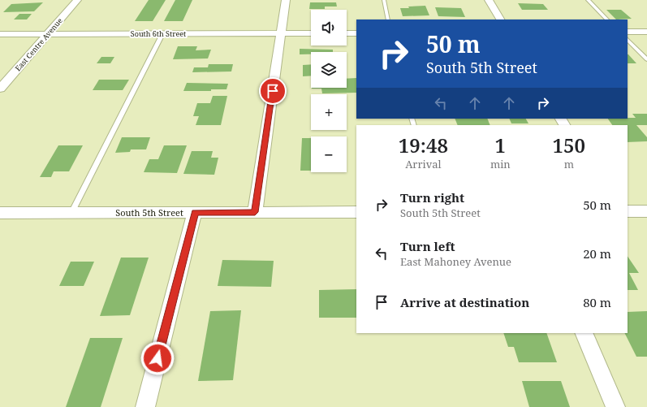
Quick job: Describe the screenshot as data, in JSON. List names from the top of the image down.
{
  "streets": {
    "street": ["South 6th Street", "East Centre Avenue", "South 5th Street"]
  },
  "crossings": [
    ["South 6th Street", "East Centre Avenue"]
  ],
  "page": {
    "map_buttons": ["+", "−"],
    "turn": ["50 m", "South 5th Street"],
    "eta": [
      "19:48",
      "Arrival",
      "1",
      "min",
      "150",
      "m"
    ],
    "list": [
      {
        "name": "Turn right",
        "note": "South 5th Street",
        "value": "50 m"
      },
      {
        "name": "Turn left",
        "note": "East Mahoney Avenue",
        "value": "20 m"
      },
      {
        "name": "Arrive at destination",
        "value": "80 m"
      }
    ]
  }
}
